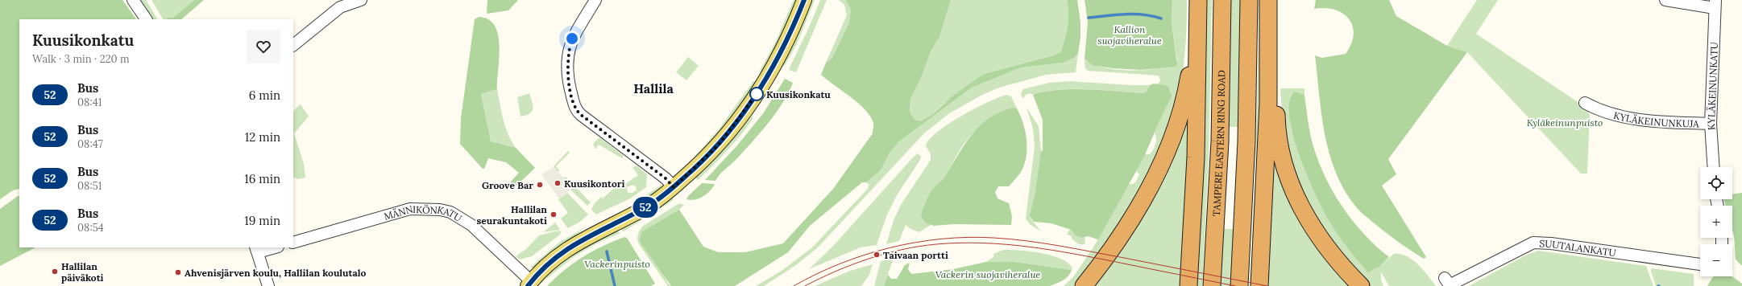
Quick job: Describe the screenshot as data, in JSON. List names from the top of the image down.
{
  "streets": {
    "highway": ["TAMPERE EASTERN RING ROAD"],
    "street": [
      "KYLÄKEINUNKATU",
      "KYLÄKEINUNKUJA",
      "MÄNNIKÖNKATU",
      "SUUTALANKATU"
    ]
  },
  "crossings": [
    ["KYLÄKEINUNKATU", "KYLÄKEINUNKUJA"]
  ],
  "districts": ["Hallila"],
  "parks": [
    "Kallion suojaviheralue",
    "Kyläkeinunpuisto",
    "Vackerinpuisto",
    "Vackerin suojaviheralue"
  ],
  "places": [
    "Kuusikonkatu",
    "Kuusikontori",
    "Groove Bar",
    "Hallilan seurakuntakoti",
    "Taivaan portti",
    "Hallilan päiväkoti",
    "Ahvenisjärven koulu, Hallilan koulutalo"
  ],
  "lines": ["bus line 52"],
  "page": {
    "on_map": "52",
    "heading": ["Kuusikonkatu", "Walk · 3 min · 220 m"],
    "list": [
      {
        "mark": "52",
        "name": "Bus",
        "note": "08:41",
        "value": "6 min"
      },
      {
        "mark": "52",
        "name": "Bus",
        "note": "08:47",
        "value": "12 min"
      },
      {
        "mark": "52",
        "name": "Bus",
        "note": "08:51",
        "value": "16 min"
      },
      {
        "mark": "52",
        "name": "Bus",
        "note": "08:54",
        "value": "19 min"
      }
    ],
    "map_buttons": ["+", "−"]
  }
}
